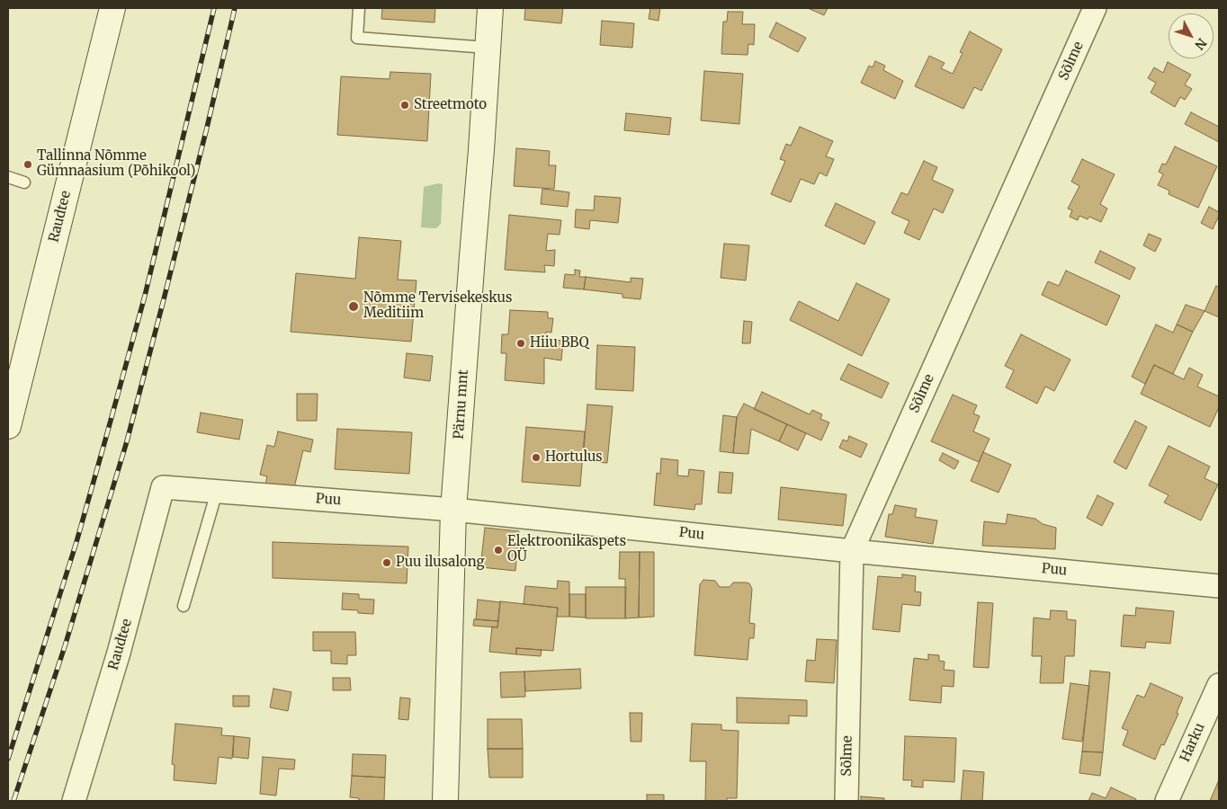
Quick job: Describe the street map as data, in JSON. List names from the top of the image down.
{
  "streets": {
    "main road": ["Raudtee", "Pärnu mnt"],
    "street": ["Sõlme", "Puu", "Harku"]
  },
  "crossings": [
    ["Sõlme", "Puu"],
    ["Raudtee", "Puu"],
    ["Pärnu mnt", "Puu"]
  ],
  "places": [
    "Streetmoto",
    "Tallinna Nõmme Gümnaasium (Põhikool)",
    "Nõmme Tervisekeskus Meditiim",
    "Hiiu BBQ",
    "Hortulus",
    "Elektroonikaspets OÜ",
    "Puu ilusalong"
  ],
  "north": "bottom right"
}
